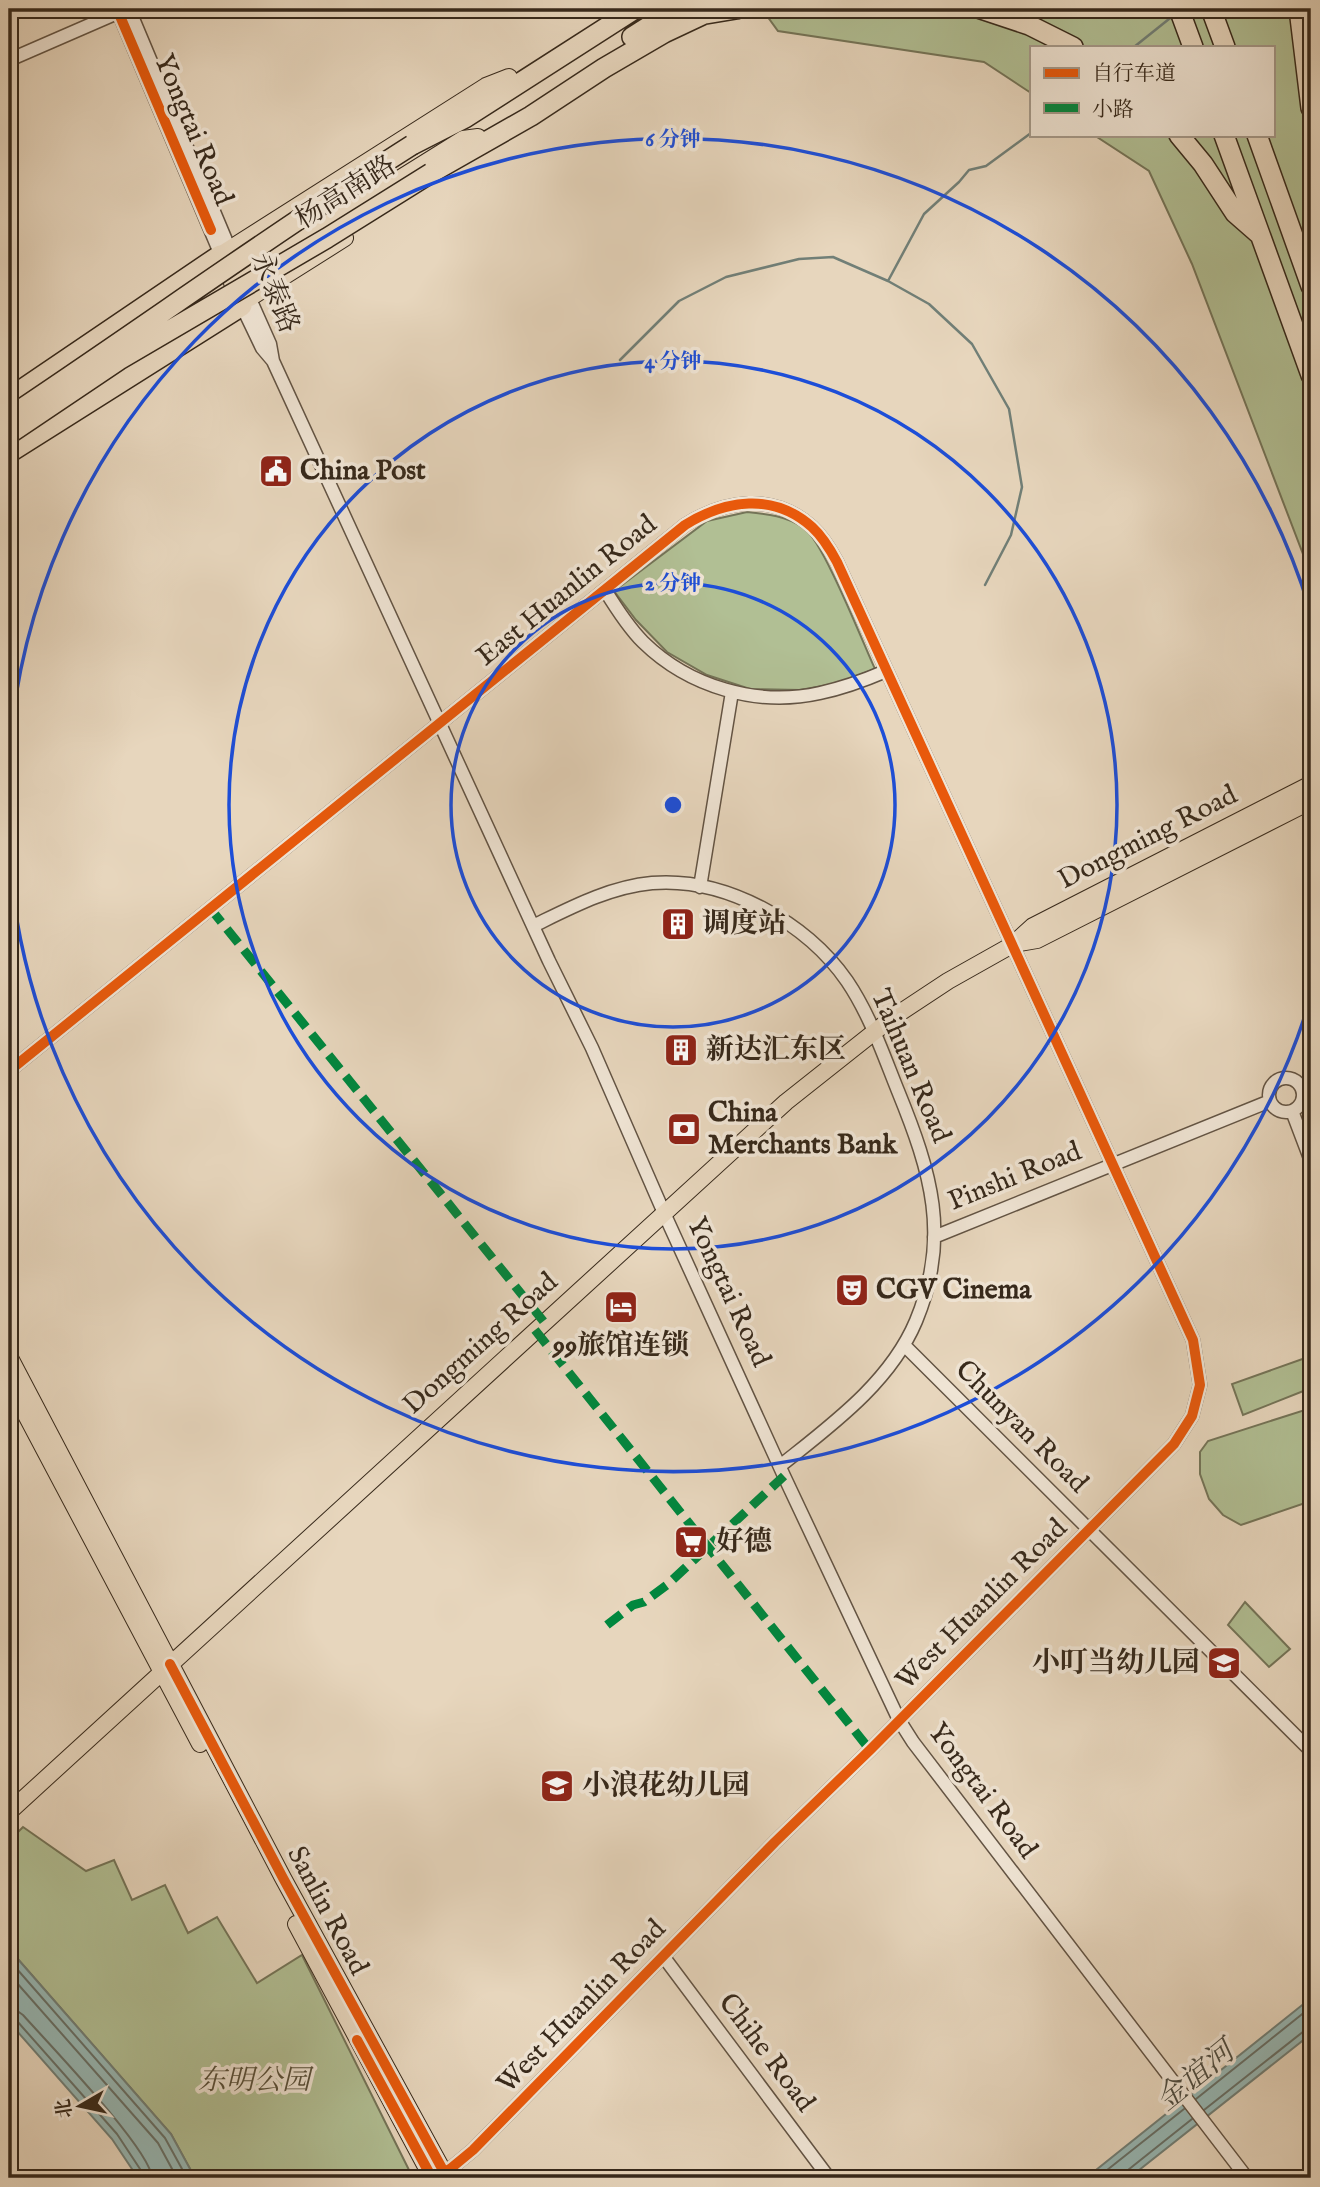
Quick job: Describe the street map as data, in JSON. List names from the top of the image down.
{
  "streets": {
    "highway": ["杨高南路"],
    "main road": ["Dongming Road", "Sanlin Road"],
    "street": [
      "Yongtai Road",
      "永泰路",
      "East Huanlin Road",
      "Taihuan Road",
      "Pinshi Road",
      "Chunyan Road",
      "West Huanlin Road",
      "Chihe Road"
    ]
  },
  "crossings": [
    ["Yongtai Road", "永泰路"],
    ["Yongtai Road", "East Huanlin Road"],
    ["Yongtai Road", "Dongming Road"],
    ["Yongtai Road", "Taihuan Road"],
    ["Yongtai Road", "West Huanlin Road"],
    ["杨高南路", "永泰路"],
    ["East Huanlin Road", "Dongming Road"],
    ["East Huanlin Road", "West Huanlin Road"],
    ["Dongming Road", "Taihuan Road"],
    ["Dongming Road", "West Huanlin Road"],
    ["Dongming Road", "Sanlin Road"],
    ["Taihuan Road", "Pinshi Road"],
    ["Taihuan Road", "Chunyan Road"],
    ["Pinshi Road", "West Huanlin Road"],
    ["Chunyan Road", "West Huanlin Road"],
    ["West Huanlin Road", "Sanlin Road"],
    ["West Huanlin Road", "Chihe Road"]
  ],
  "water": ["金谊河"],
  "parks": ["东明公园"],
  "places": {
    "public building": ["China Post"],
    "building": ["调度站", "新达汇东区"],
    "bank": ["China Merchants Bank"],
    "theatre": ["CGV Cinema"],
    "hotel": ["99旅馆连锁"],
    "supermarket": ["好德"],
    "school or university": ["小叮当幼儿园", "小浪花幼儿园"]
  },
  "legend": ["自行车道", "小路"],
  "north": "left",
  "rings": ["6 分钟", "4 分钟", "2 分钟"]
}
